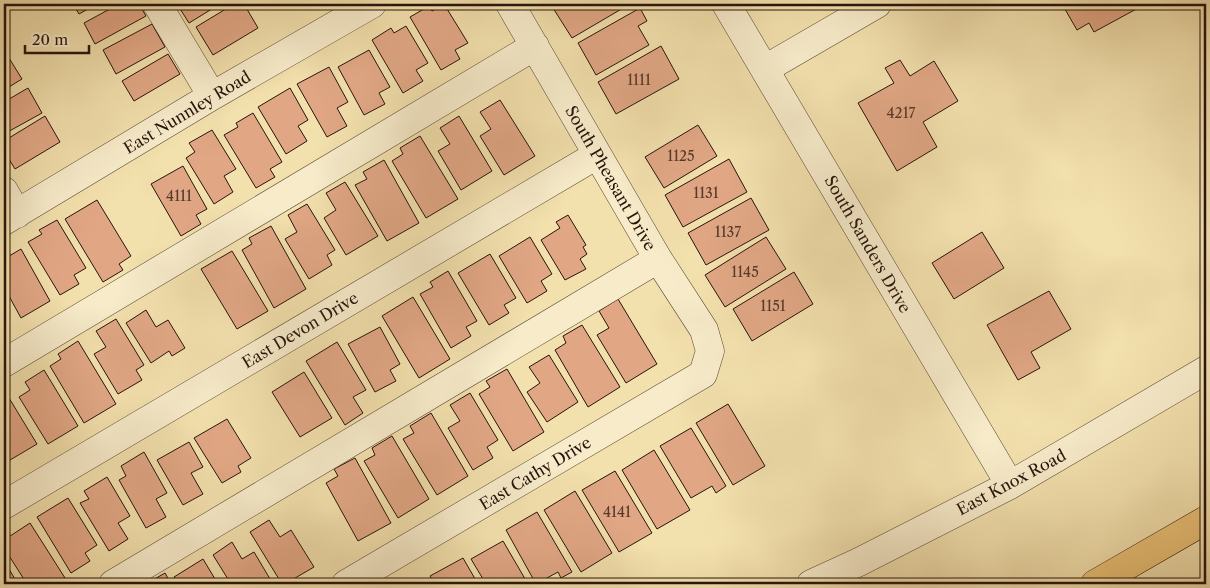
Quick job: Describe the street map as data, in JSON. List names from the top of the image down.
{
  "streets": {
    "street": [
      "East Nunnley Road",
      "South Pheasant Drive",
      "South Sanders Drive",
      "East Devon Drive",
      "East Cathy Drive",
      "East Knox Road"
    ]
  },
  "crossings": [
    ["South Pheasant Drive", "East Devon Drive"],
    ["South Pheasant Drive", "East Cathy Drive"],
    ["South Sanders Drive", "East Knox Road"]
  ],
  "house_numbers": [
    "1111",
    "4217",
    "1125",
    "1131",
    "4111",
    "1137",
    "1145",
    "1151",
    "4141"
  ],
  "scale_bar": "20 m"
}
